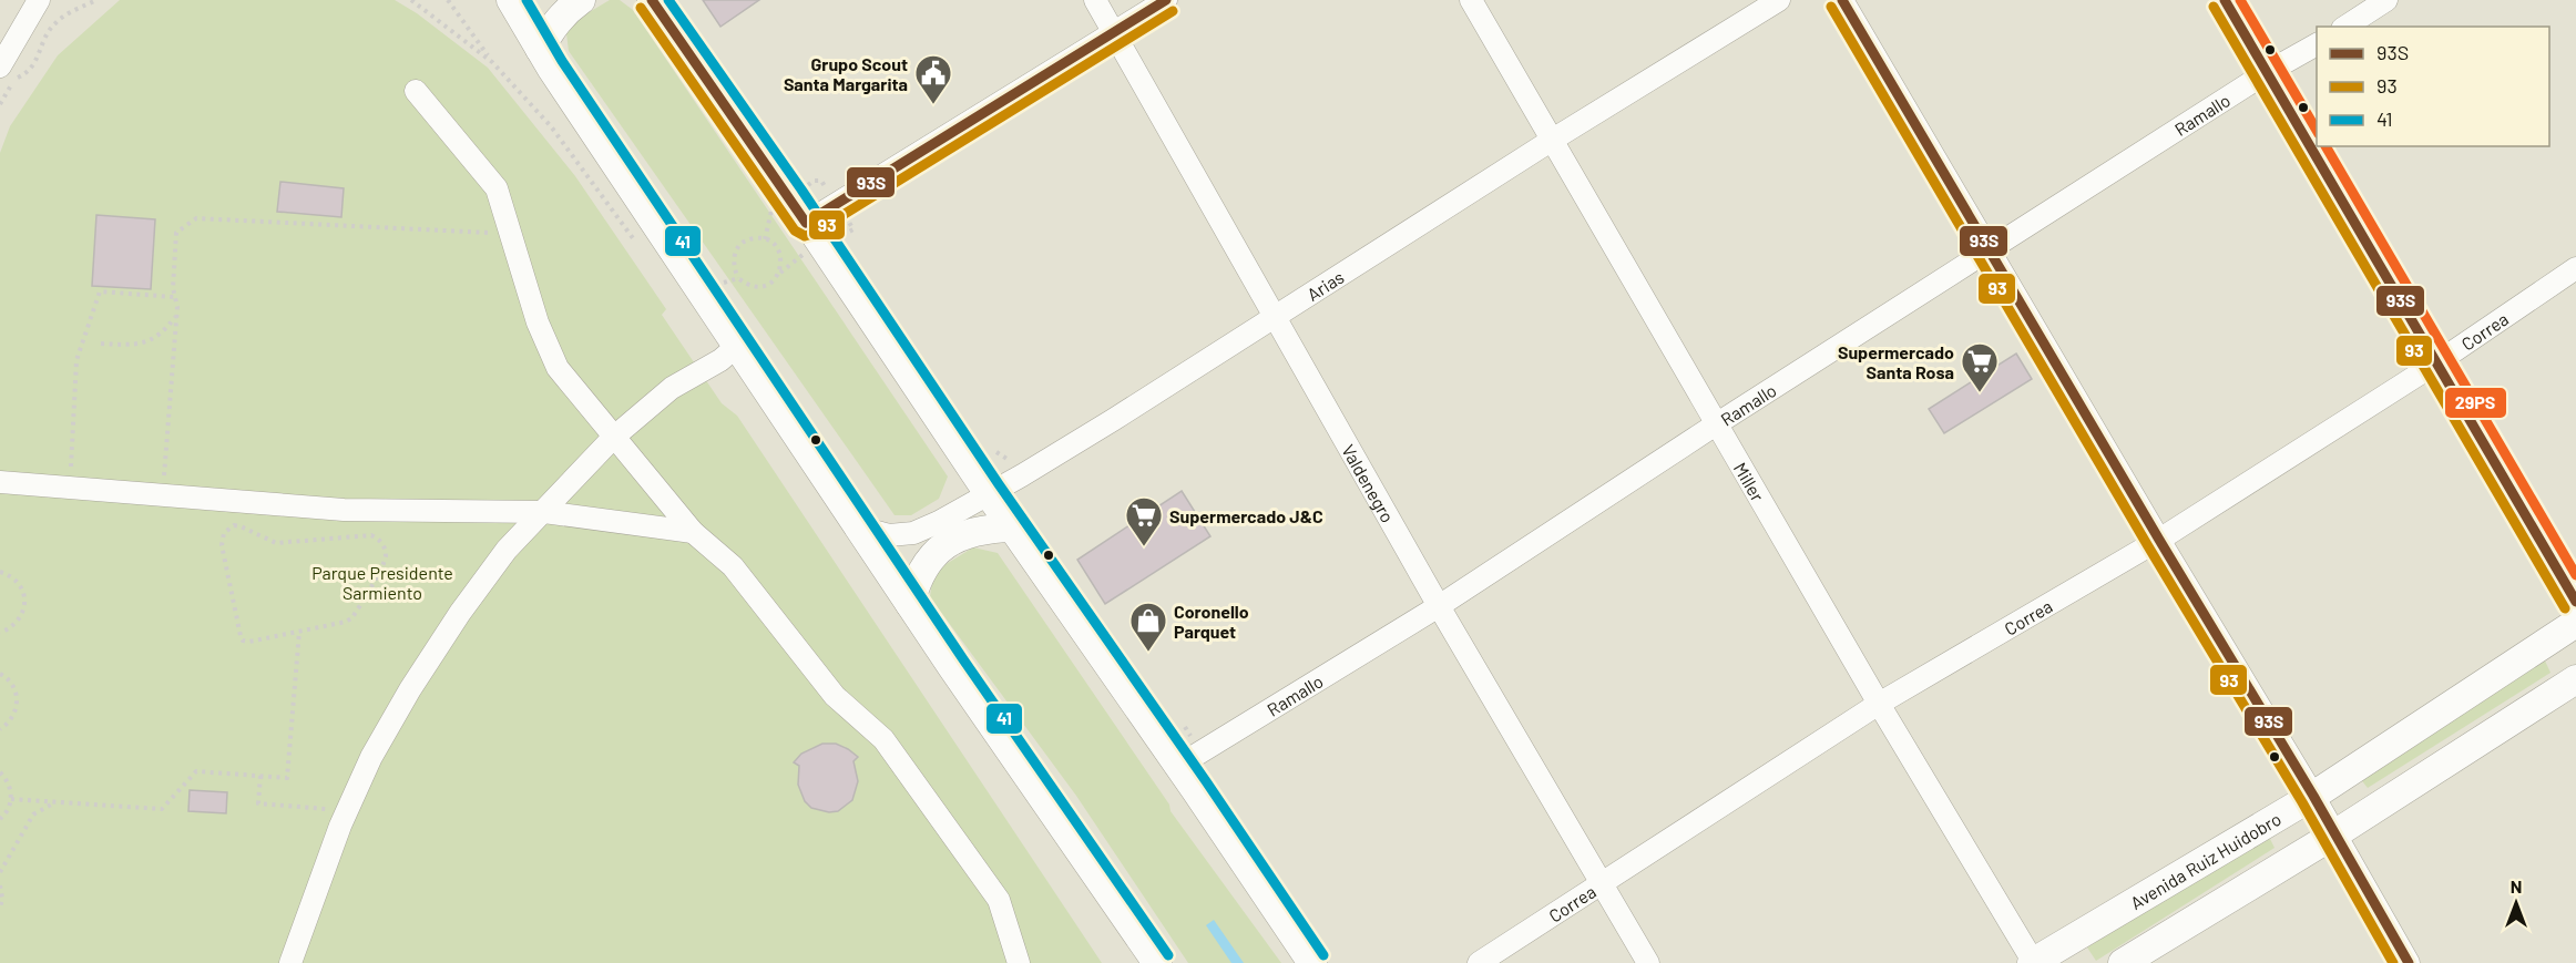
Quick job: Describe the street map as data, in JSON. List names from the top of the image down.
{
  "streets": {
    "main road": ["Avenida Ruiz Huidobro"],
    "street": [
      "Ramallo",
      "Arias",
      "Correa",
      "Miller",
      "Valdenegro"
    ]
  },
  "crossings": [
    ["Ramallo", "Miller"],
    ["Ramallo", "Valdenegro"],
    ["Arias", "Miller"],
    ["Arias", "Valdenegro"],
    ["Correa", "Miller"],
    ["Correa", "Valdenegro"],
    ["Miller", "Avenida Ruiz Huidobro"]
  ],
  "parks": ["Parque Presidente Sarmiento"],
  "places": {
    "public building": ["Grupo Scout Santa Margarita"],
    "supermarket": ["Supermercado Santa Rosa", "Supermercado J&C"],
    "shop": ["Coronello Parquet"]
  },
  "lines": [
    "transit line 93S",
    "transit line 41",
    "transit line 29PS",
    "transit line 93"
  ],
  "legend": ["93S", "93", "41"],
  "north": "top"
}
